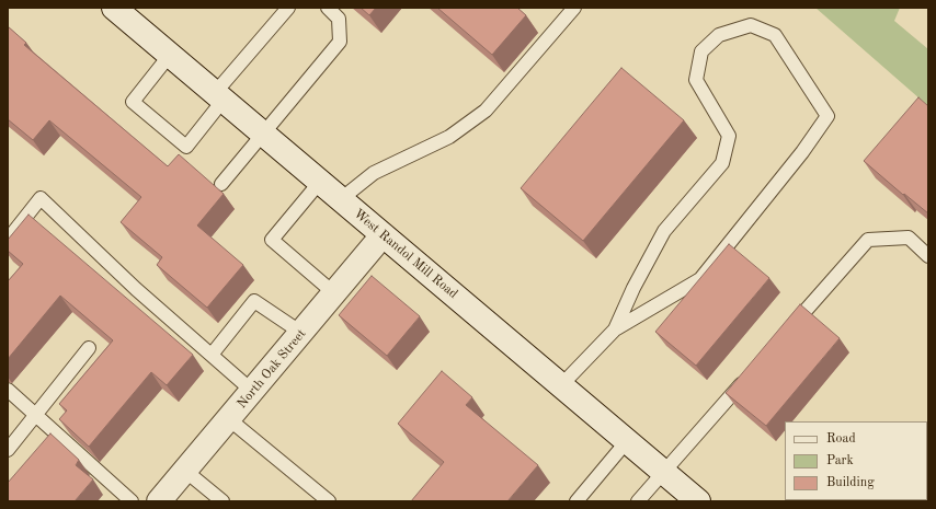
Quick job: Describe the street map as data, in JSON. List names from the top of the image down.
{
  "streets": {
    "main road": ["West Randol Mill Road", "North Oak Street"]
  },
  "crossings": [
    ["West Randol Mill Road", "North Oak Street"]
  ],
  "legend": ["Road", "Park", "Building"]
}
